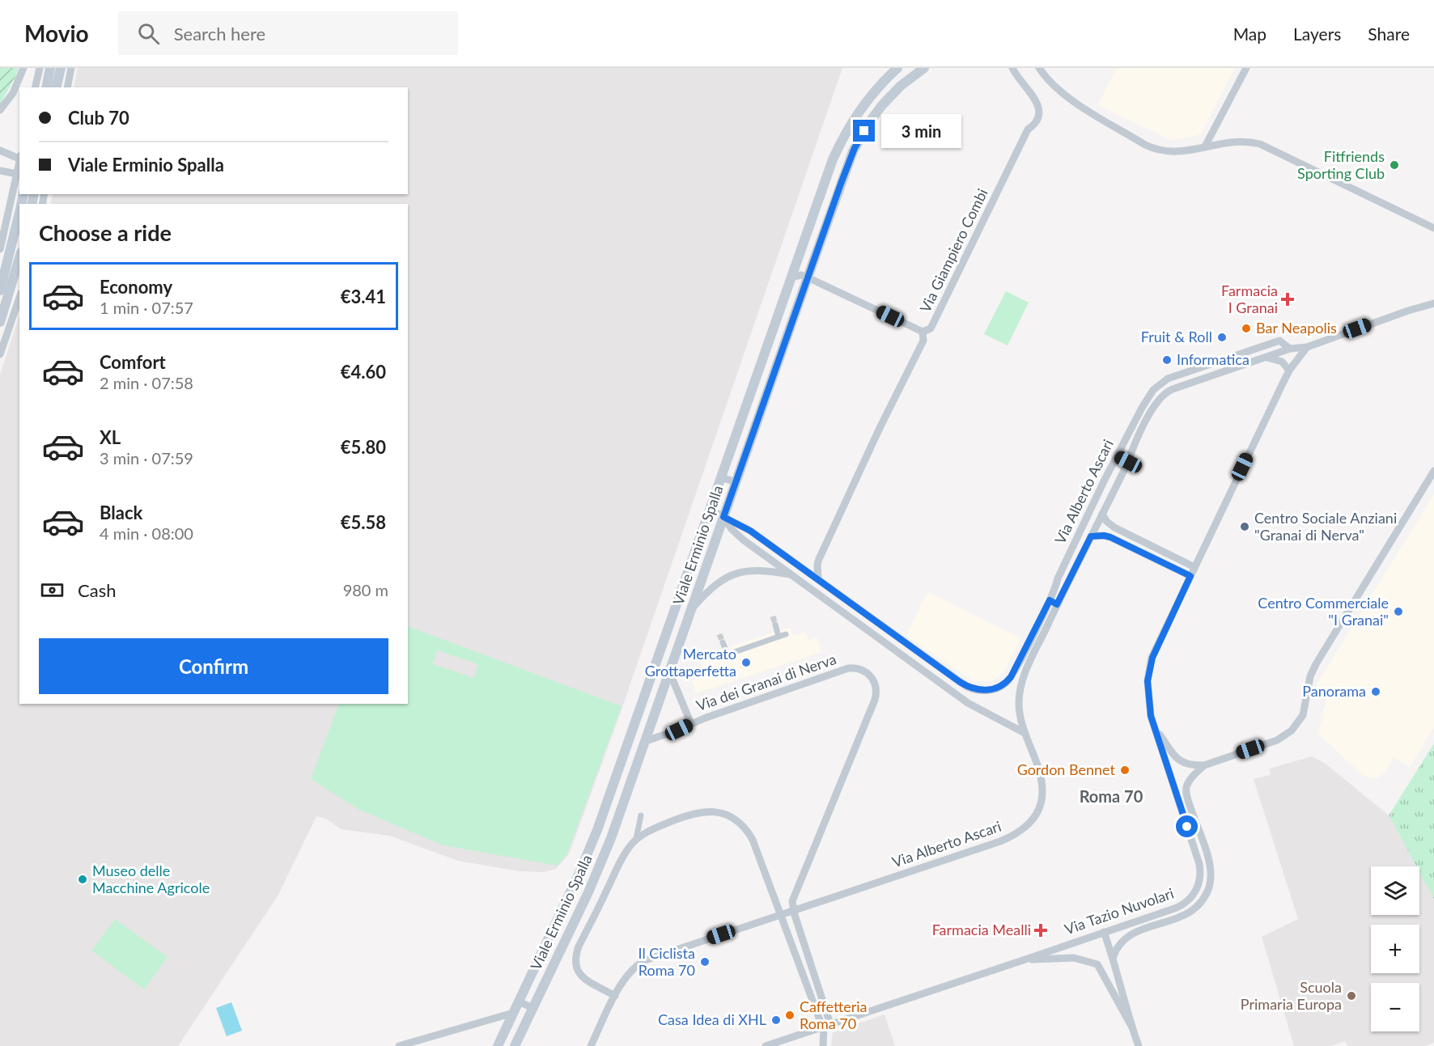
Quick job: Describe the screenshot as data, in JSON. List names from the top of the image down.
{
  "streets": {
    "main road": ["Viale Erminio Spalla"],
    "street": [
      "Via Giampiero Combi",
      "Via Alberto Ascari",
      "Via dei Granai di Nerva",
      "Via Tazio Nuvolari"
    ]
  },
  "crossings": [
    ["Via Alberto Ascari", "Via dei Granai di Nerva"]
  ],
  "districts": ["Roma 70"],
  "places": {
    "other": [
      "Fitfriends Sporting Club",
      "Bar Neapolis",
      "Fruit & Roll",
      "Informatica",
      "Centro Sociale Anziani \"Granai di Nerva\"",
      "Centro Commerciale \"I Granai\"",
      "Mercato Grottaperfetta",
      "Panorama",
      "Gordon Bennet",
      "Museo delle Macchine Agricole",
      "Il Ciclista Roma 70",
      "Scuola Primaria Europa",
      "Caffetteria Roma 70",
      "Casa Idea di XHL"
    ],
    "health": ["Farmacia I Granai", "Farmacia Mealli"]
  },
  "page": {
    "header": "Movio",
    "search": "Search here",
    "nav": ["Map", "Layers", "Share"],
    "banner": ["Club 70", "Viale Erminio Spalla"],
    "bubble": "3 min",
    "heading": "Choose a ride",
    "list": [
      {
        "name": "Economy",
        "note": "1 min · 07:57",
        "value": "€3.41"
      },
      {
        "name": "Comfort",
        "note": "2 min · 07:58",
        "value": "€4.60"
      },
      {
        "name": "XL",
        "note": "3 min · 07:59",
        "value": "€5.80"
      },
      {
        "name": "Black",
        "note": "4 min · 08:00",
        "value": "€5.58"
      }
    ],
    "pay": ["Cash", "980 m"],
    "buttons": "Confirm",
    "map_buttons": ["+", "−"]
  }
}
